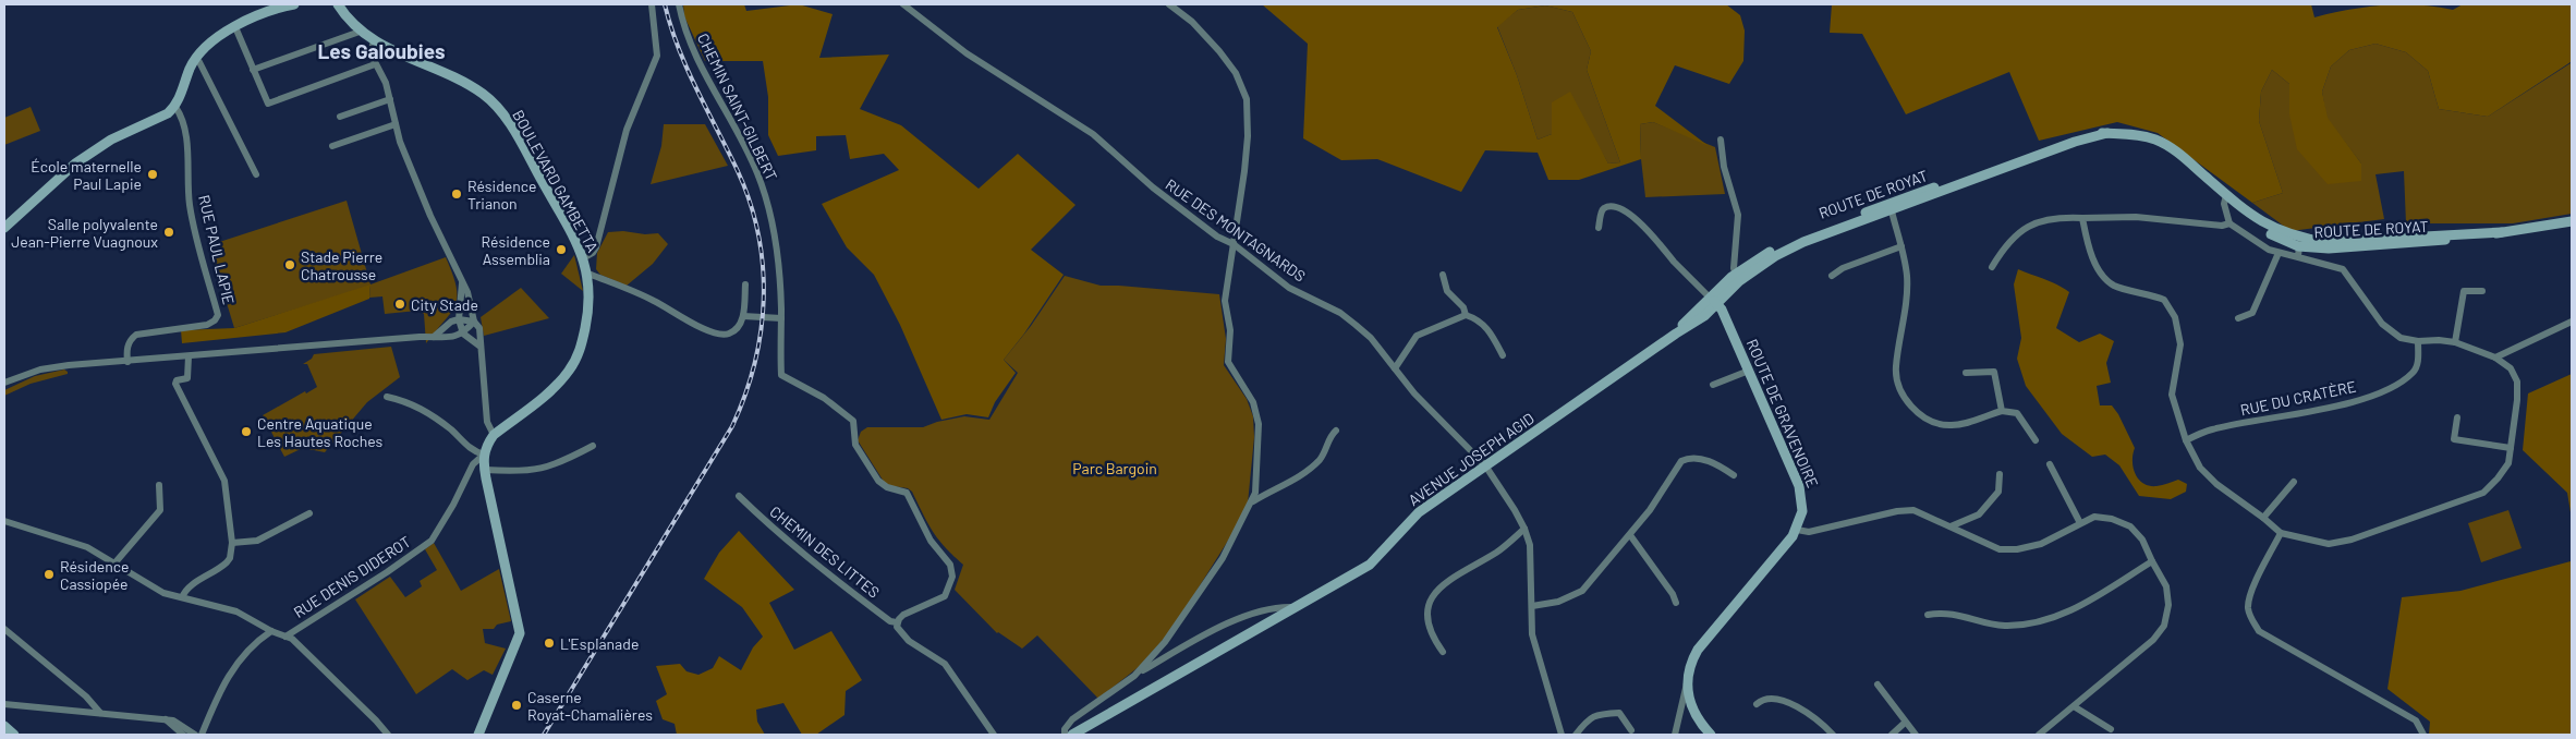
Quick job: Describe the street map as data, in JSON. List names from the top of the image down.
{
  "streets": {
    "main road": [
      "BOULEVARD GAMBETTA",
      "ROUTE DE ROYAT",
      "ROUTE DE GRAVENOIRE",
      "AVENUE JOSEPH AGID"
    ],
    "street": [
      "CHEMIN SAINT-GILBERT",
      "RUE DES MONTAGNARDS",
      "RUE PAUL LAPIE",
      "RUE DU CRATÈRE",
      "CHEMIN DES LITTES",
      "RUE DENIS DIDEROT"
    ]
  },
  "crossings": [
    ["CHEMIN SAINT-GILBERT", "CHEMIN DES LITTES"],
    ["BOULEVARD GAMBETTA", "RUE DENIS DIDEROT"],
    ["ROUTE DE ROYAT", "ROUTE DE GRAVENOIRE"],
    ["ROUTE DE ROYAT", "AVENUE JOSEPH AGID"],
    ["RUE DES MONTAGNARDS", "AVENUE JOSEPH AGID"],
    ["ROUTE DE GRAVENOIRE", "AVENUE JOSEPH AGID"]
  ],
  "districts": ["Les Galoubies"],
  "parks": ["Parc Bargoin"],
  "places": [
    "École maternelle Paul Lapie",
    "Résidence Trianon",
    "Salle polyvalente Jean-Pierre Vuagnoux",
    "Résidence Assemblia",
    "Stade Pierre Chatrousse",
    "City Stade",
    "Centre Aquatique Les Hautes Roches",
    "Résidence Cassiopée",
    "L'Esplanade",
    "Caserne Royat-Chamalières"
  ]
}
